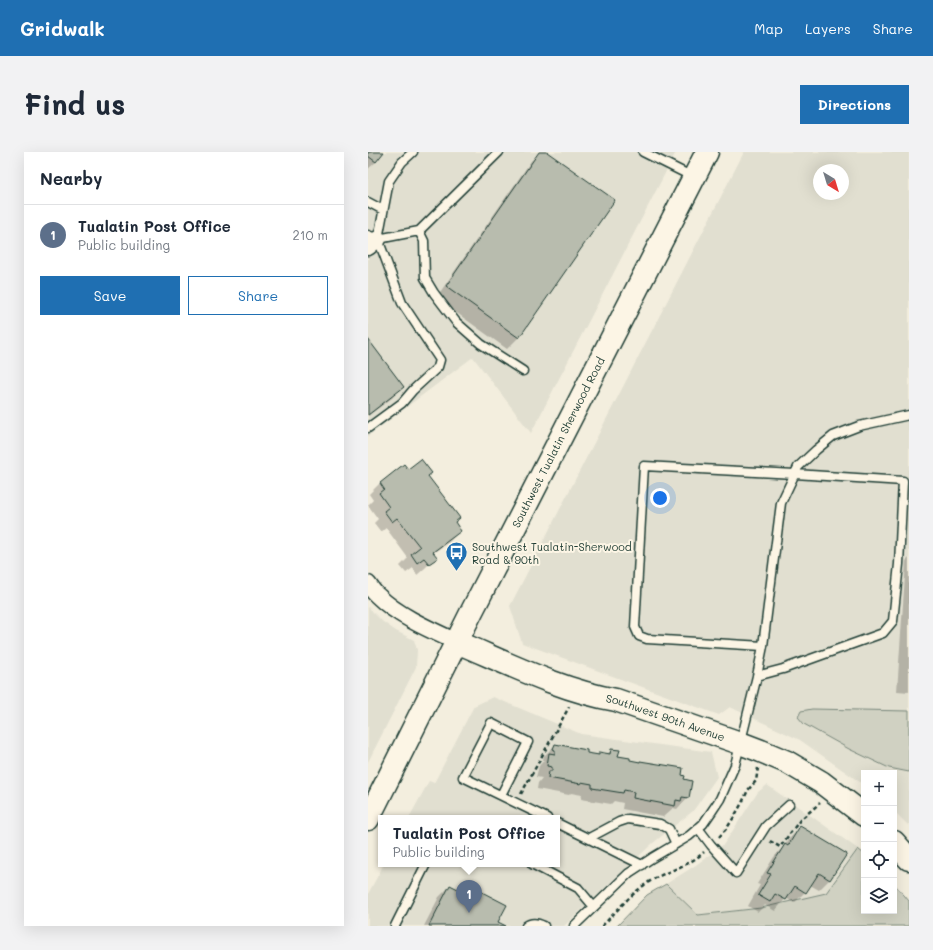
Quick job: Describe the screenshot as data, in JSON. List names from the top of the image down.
{
  "streets": {
    "main road": ["Southwest Tualatin Sherwood Road", "Southwest 90th Avenue"]
  },
  "crossings": [
    ["Southwest Tualatin Sherwood Road", "Southwest 90th Avenue"]
  ],
  "places": {
    "bus stop": ["Southwest Tualatin-Sherwood Road & 90th"]
  },
  "north": "bottom right",
  "page": {
    "header": "Gridwalk",
    "nav": ["Map", "Layers", "Share"],
    "buttons": [
      "Directions",
      ["Save", "Share"]
    ],
    "title": "Find us",
    "heading": "Nearby",
    "list": [
      {
        "mark": "1",
        "name": "Tualatin Post Office",
        "note": "Public building",
        "value": "210 m"
      }
    ],
    "map_buttons": ["+", "−"],
    "popup": ["Tualatin Post Office", "Public building"],
    "pins": "1"
  }
}
